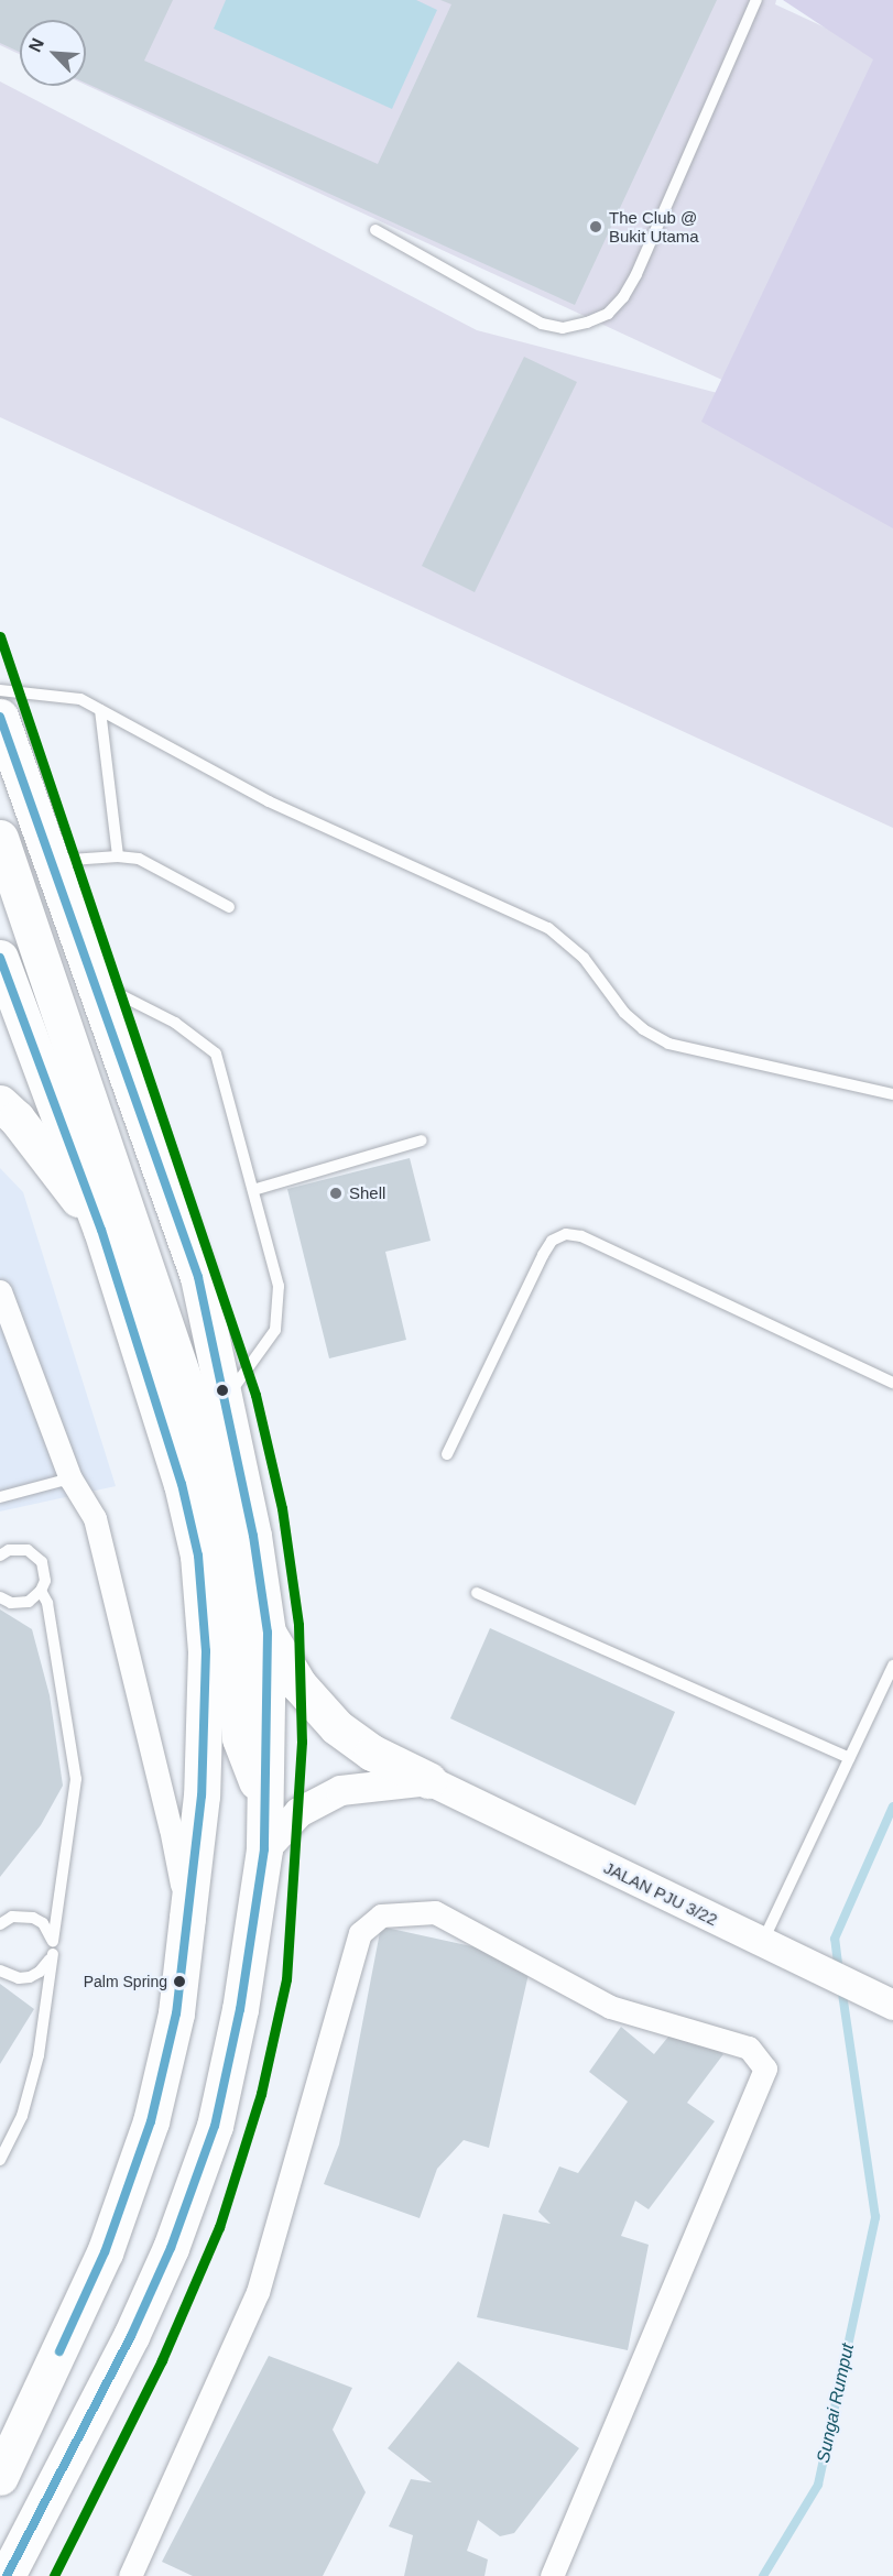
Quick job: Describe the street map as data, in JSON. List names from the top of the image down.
{
  "streets": {
    "street": ["JALAN PJU 3/22"]
  },
  "water": ["Sungai Rumput"],
  "places": ["The Club @ Bukit Utama", "Shell", "Palm Spring"],
  "north": "top left"
}
